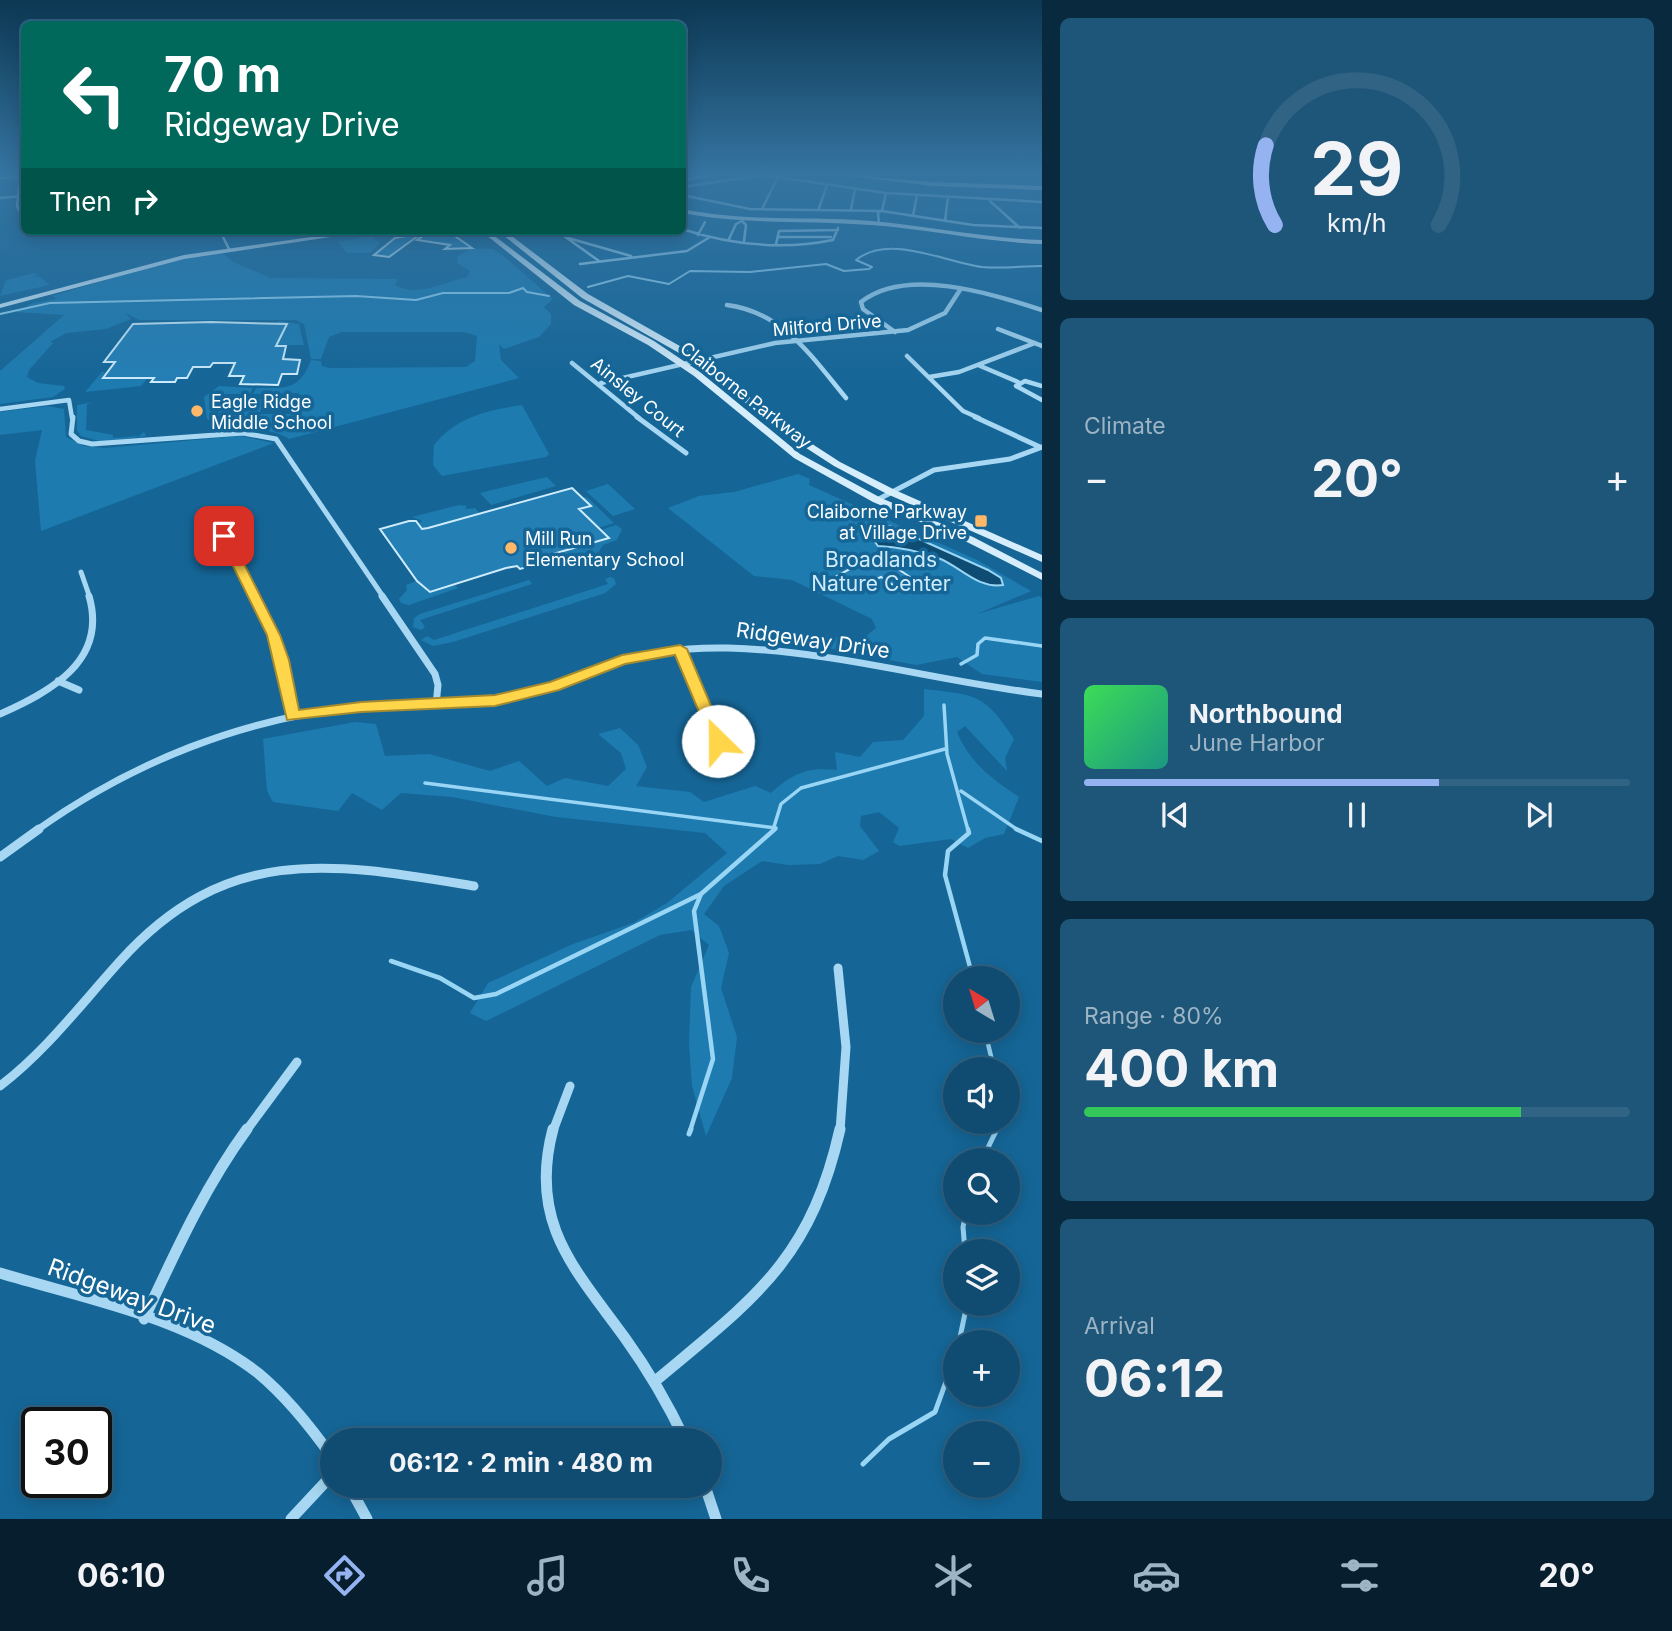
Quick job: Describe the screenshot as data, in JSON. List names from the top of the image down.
{
  "streets": {
    "main road": ["Claiborne Parkway"],
    "street": ["Milford Drive", "Ainsley Court", "Ridgeway Drive"]
  },
  "crossings": [
    ["Milford Drive", "Claiborne Parkway"],
    ["Milford Drive", "Ainsley Court"]
  ],
  "parks": ["Broadlands Nature Center"],
  "places": {
    "other": ["Eagle Ridge Middle School", "Mill Run Elementary School"],
    "transit": ["Claiborne Parkway at Village Drive"]
  },
  "north": "top left",
  "page": {
    "turn": ["70 m", "Ridgeway Drive"],
    "then": "Then",
    "tile": [
      "Climate",
      ["Range · 80%", "400 km"],
      ["Arrival", "06:12"]
    ],
    "heat": ["−", "20°", "+"],
    "song": ["Northbound", "June Harbor"],
    "map_buttons": ["+", "−"],
    "limit": "30",
    "trip": "06:12 · 2 min · 480 m",
    "tabs": ["06:10", "20°"],
    "gauge": ["29", "km/h"]
  }
}
